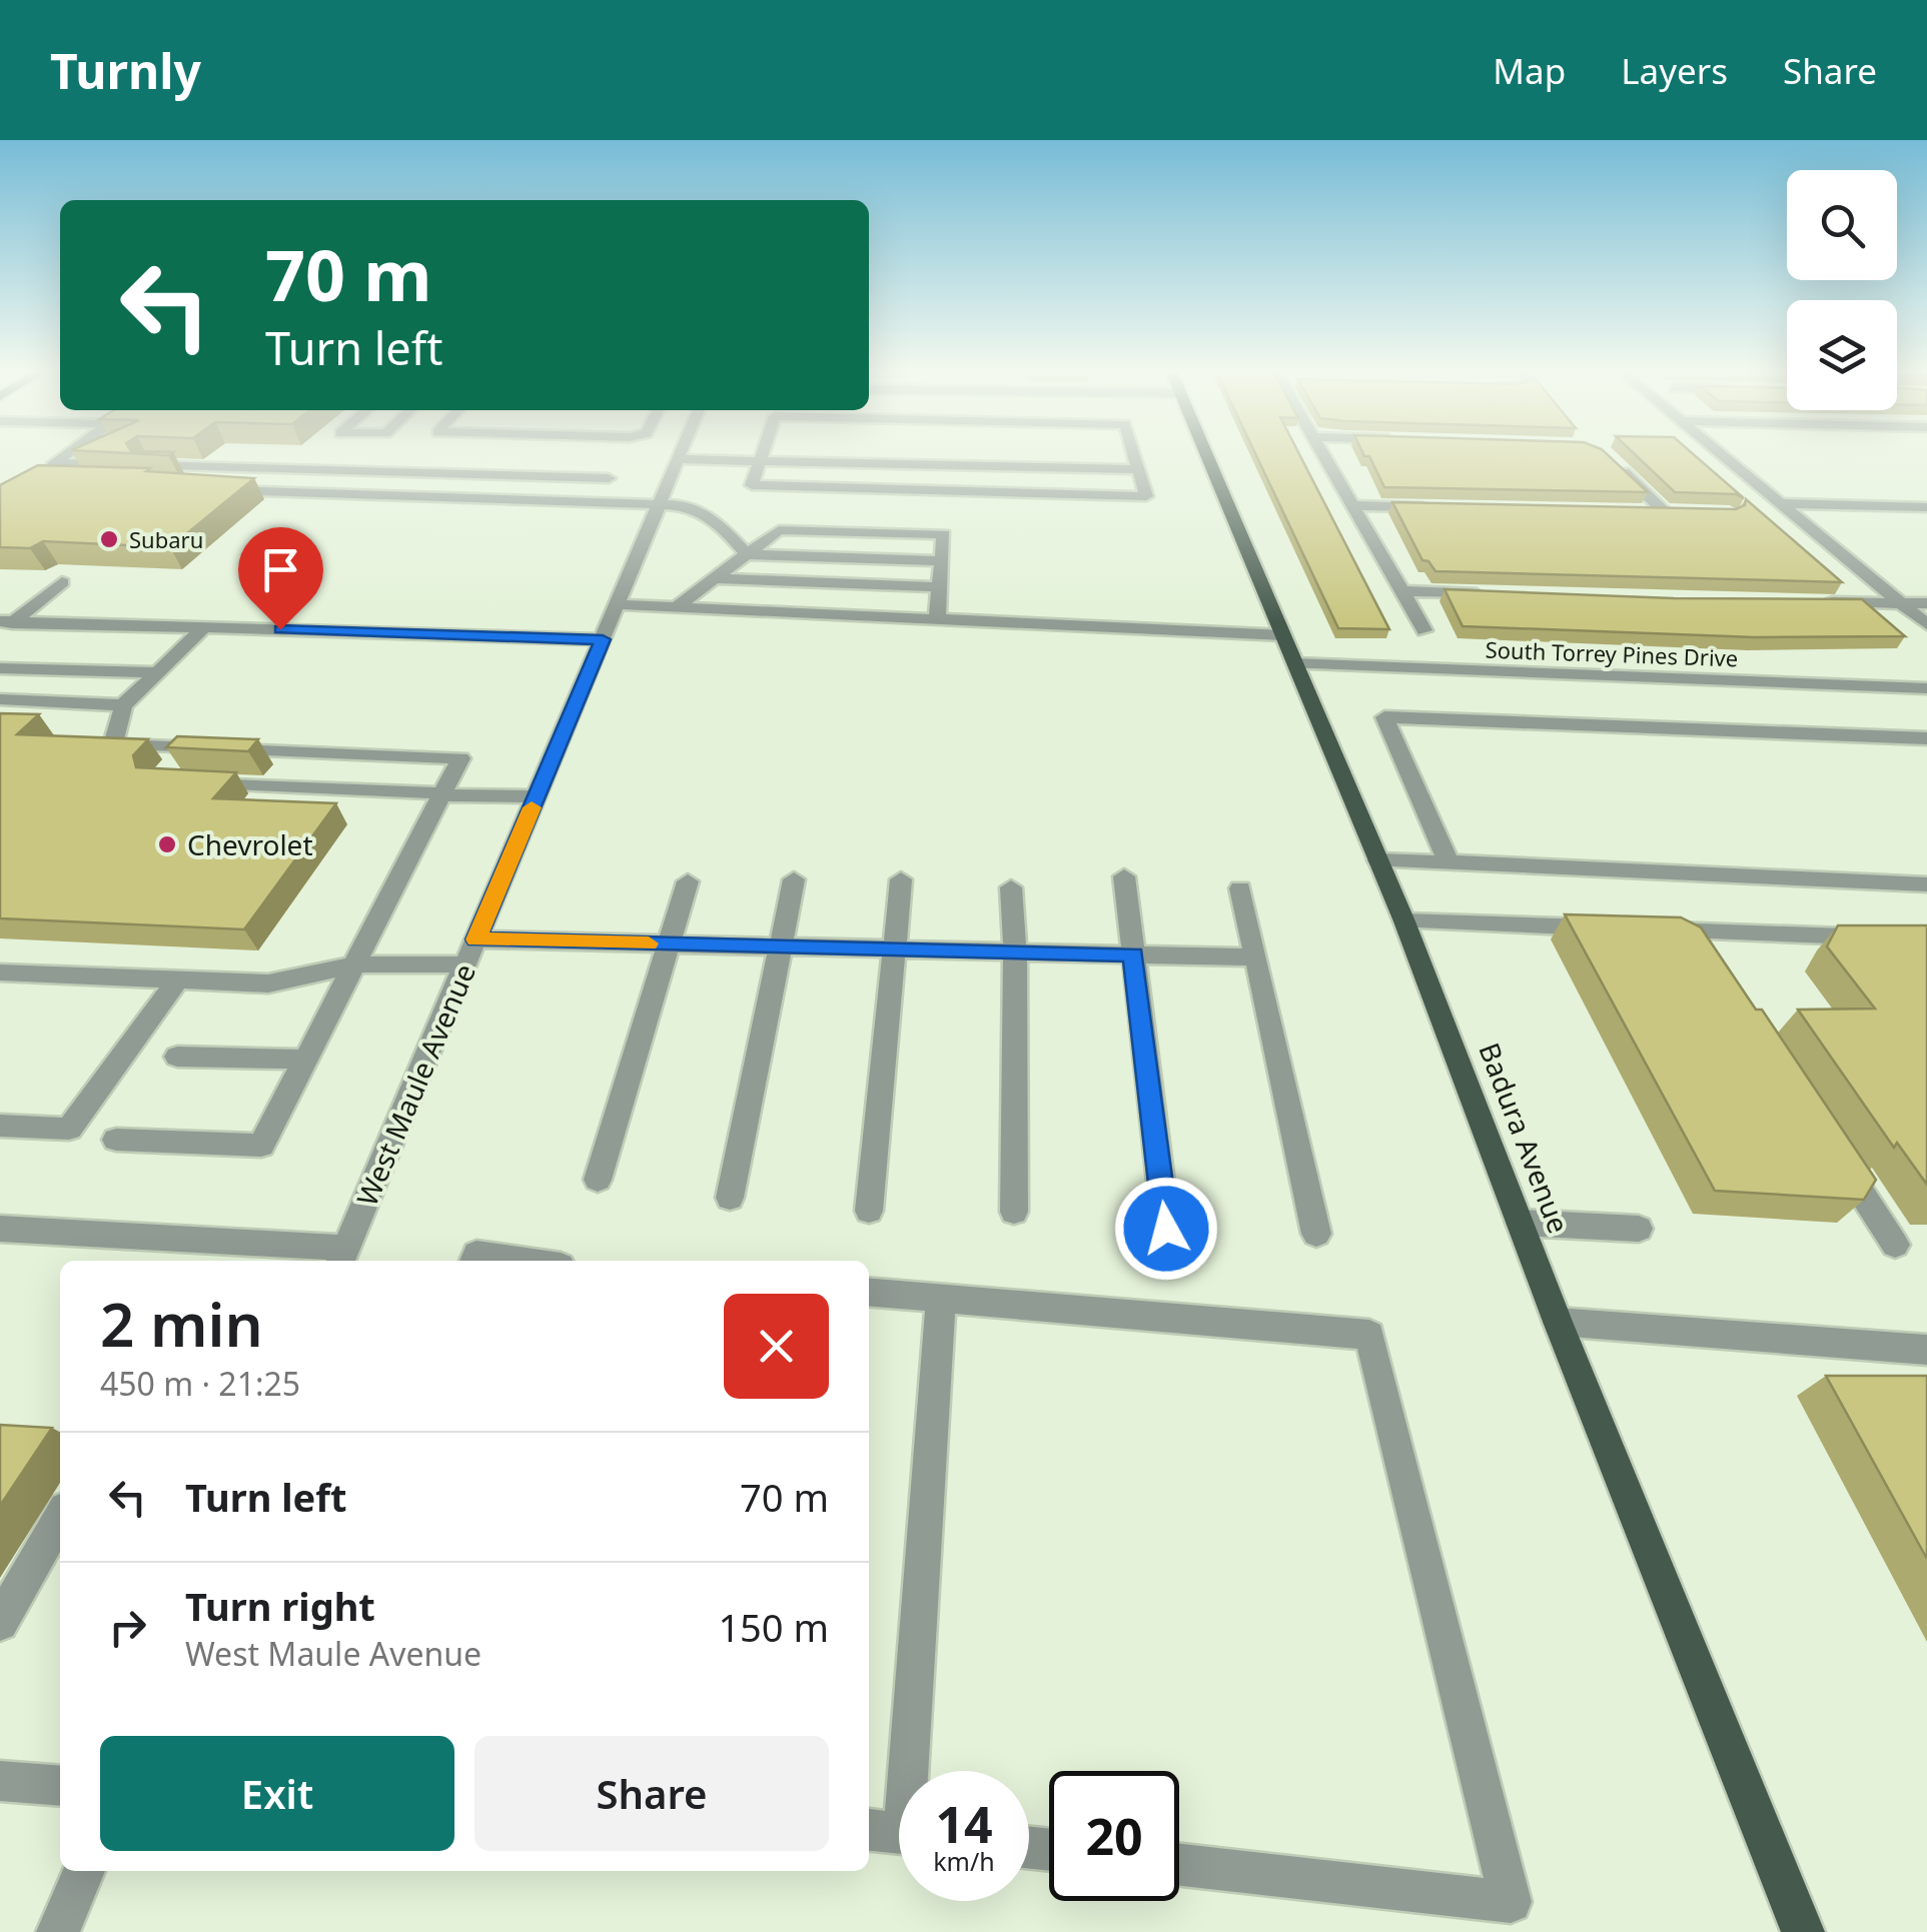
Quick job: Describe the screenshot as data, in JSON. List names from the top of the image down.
{
  "streets": {
    "main road": ["Badura Avenue"],
    "street": ["South Torrey Pines Drive", "West Maule Avenue"]
  },
  "crossings": [
    ["South Torrey Pines Drive", "Badura Avenue"]
  ],
  "places": ["Subaru", "Chevrolet"],
  "page": {
    "header": "Turnly",
    "nav": ["Map", "Layers", "Share"],
    "turn": ["70 m", "Turn left"],
    "heading": ["2 min", "450 m · 21:25"],
    "list": [
      {
        "name": "Turn left",
        "value": "70 m"
      },
      {
        "name": "Turn right",
        "note": "West Maule Avenue",
        "value": "150 m"
      }
    ],
    "buttons": ["Exit", "Share"],
    "speed": "14 km/h",
    "limit": "20"
  }
}
